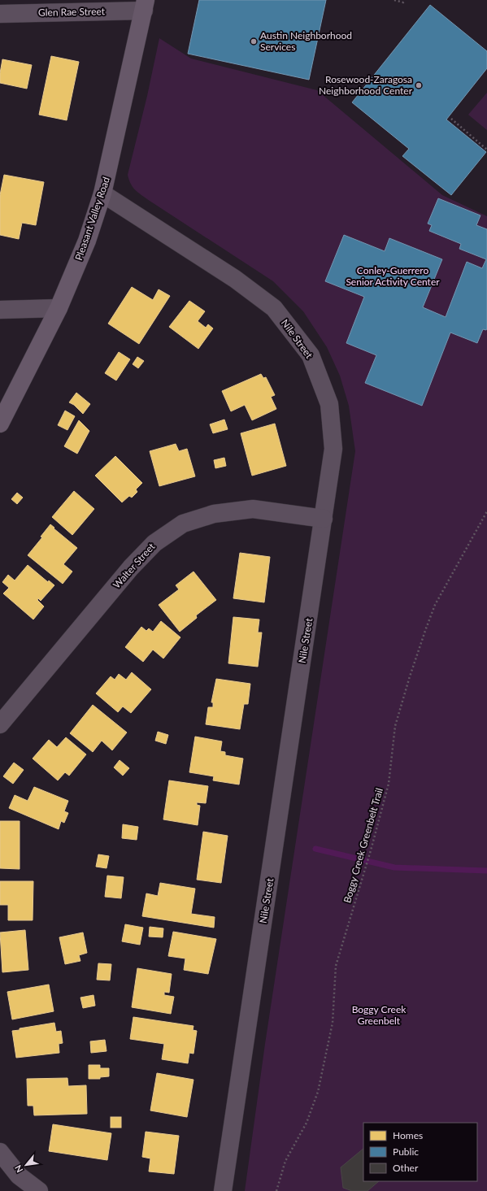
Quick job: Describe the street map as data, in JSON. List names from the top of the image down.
{
  "streets": {
    "main road": ["Pleasant Valley Road"],
    "street": ["Glen Rae Street", "Nile Street", "Walter Street"],
    "path": ["Boggy Creek Greenbelt Trail"]
  },
  "crossings": [
    ["Glen Rae Street", "Pleasant Valley Road"],
    ["Pleasant Valley Road", "Nile Street"],
    ["Nile Street", "Walter Street"]
  ],
  "parks": ["Conley-Guerrero Senior Activity Center", "Boggy Creek Greenbelt"],
  "places": ["Austin Neighborhood Services", "Rosewood-Zaragosa Neighborhood Center"],
  "legend": ["Homes", "Public", "Other"],
  "north": "bottom left"
}
